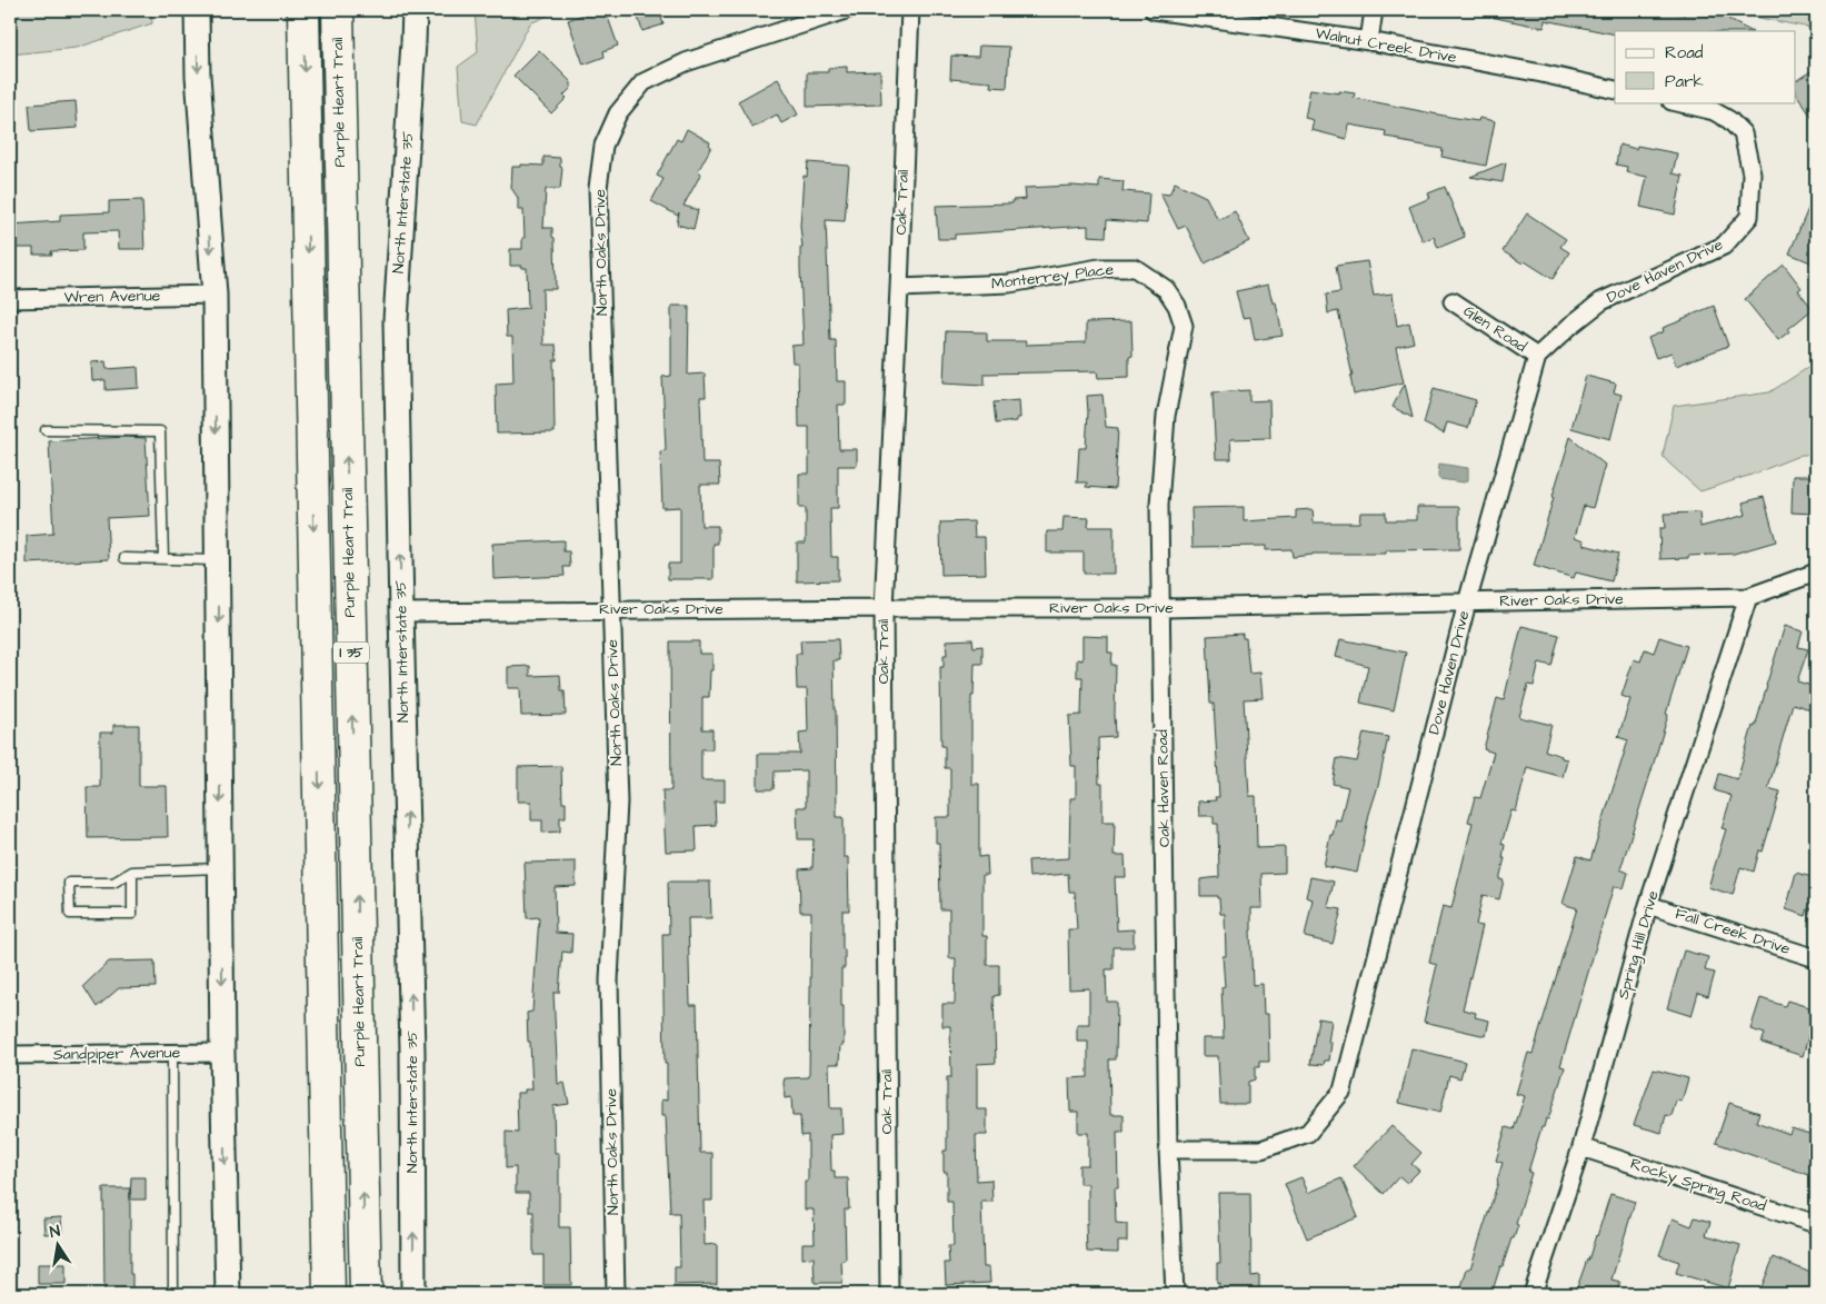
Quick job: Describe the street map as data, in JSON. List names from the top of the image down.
{
  "streets": {
    "highway": ["Purple Heart Trail", "I 35"],
    "main road": ["North Interstate 35"],
    "street": [
      "Walnut Creek Drive",
      "Oak Trail",
      "North Oaks Drive",
      "Dove Haven Drive",
      "Monterrey Place",
      "Wren Avenue",
      "Glen Road",
      "River Oaks Drive",
      "Oak Haven Road",
      "Fall Creek Drive",
      "Spring Hill Drive",
      "Sandpiper Avenue",
      "Rocky Spring Road"
    ]
  },
  "crossings": [
    ["North Interstate 35", "River Oaks Drive"],
    ["Oak Trail", "Monterrey Place"],
    ["Oak Trail", "River Oaks Drive"],
    ["North Oaks Drive", "River Oaks Drive"],
    ["Dove Haven Drive", "Glen Road"],
    ["Dove Haven Drive", "River Oaks Drive"],
    ["Dove Haven Drive", "Oak Haven Road"],
    ["Monterrey Place", "Oak Haven Road"],
    ["River Oaks Drive", "Oak Haven Road"],
    ["River Oaks Drive", "Spring Hill Drive"],
    ["Fall Creek Drive", "Spring Hill Drive"],
    ["Spring Hill Drive", "Rocky Spring Road"]
  ],
  "legend": ["Road", "Park"],
  "north": "top"
}
